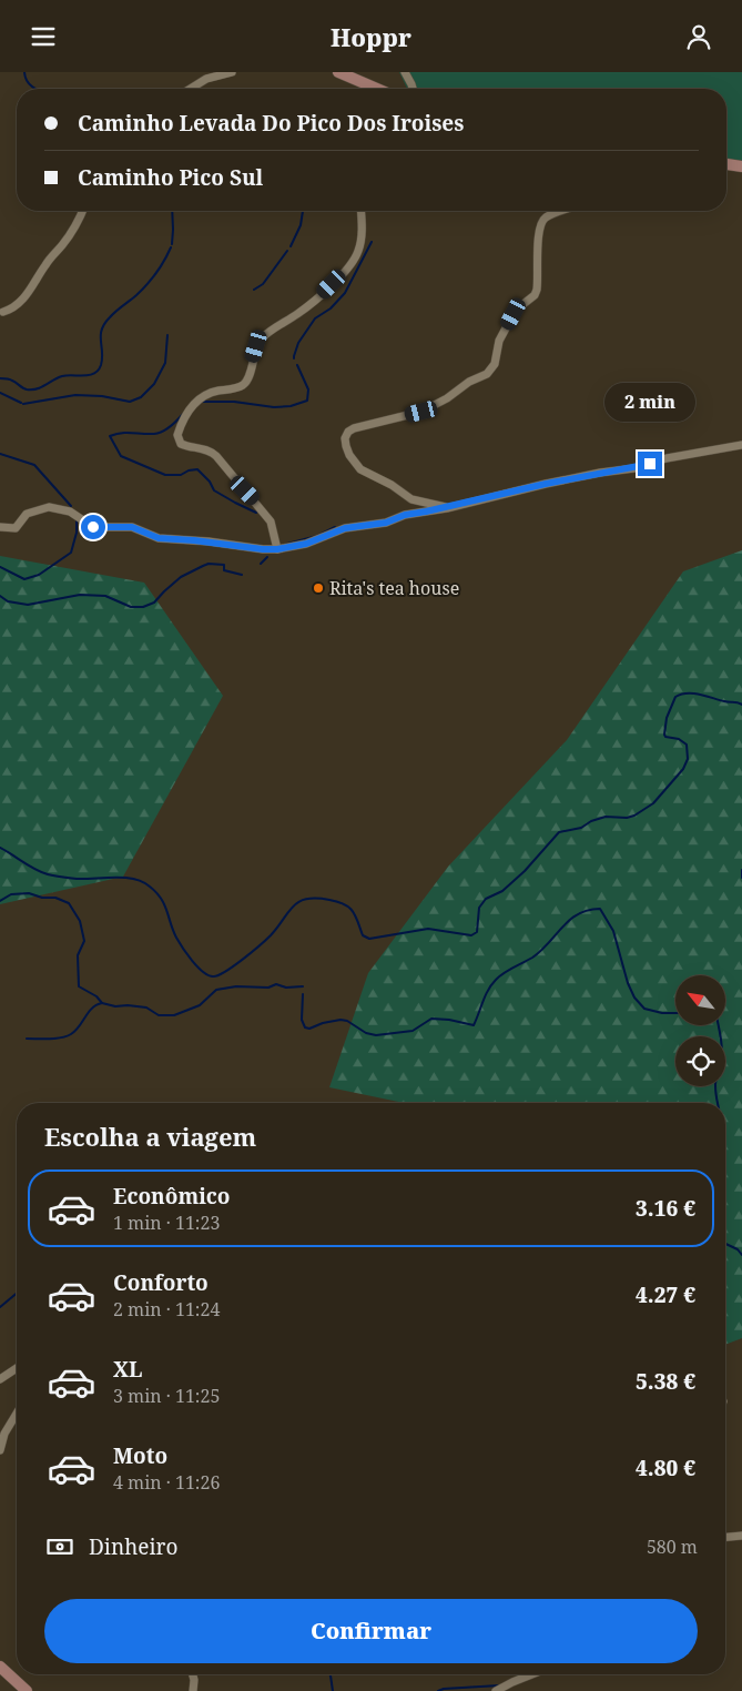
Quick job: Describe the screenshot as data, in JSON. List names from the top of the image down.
{
  "places": ["Rita's tea house"],
  "north": "top left",
  "page": {
    "header": "Hoppr",
    "banner": ["Caminho Levada Do Pico Dos Iroises", "Caminho Pico Sul"],
    "bubble": "2 min",
    "heading": "Escolha a viagem",
    "list": [
      {
        "name": "Econômico",
        "note": "1 min · 11:23",
        "value": "3.16 €"
      },
      {
        "name": "Conforto",
        "note": "2 min · 11:24",
        "value": "4.27 €"
      },
      {
        "name": "XL",
        "note": "3 min · 11:25",
        "value": "5.38 €"
      },
      {
        "name": "Moto",
        "note": "4 min · 11:26",
        "value": "4.80 €"
      }
    ],
    "pay": ["Dinheiro", "580 m"],
    "buttons": "Confirmar"
  }
}
